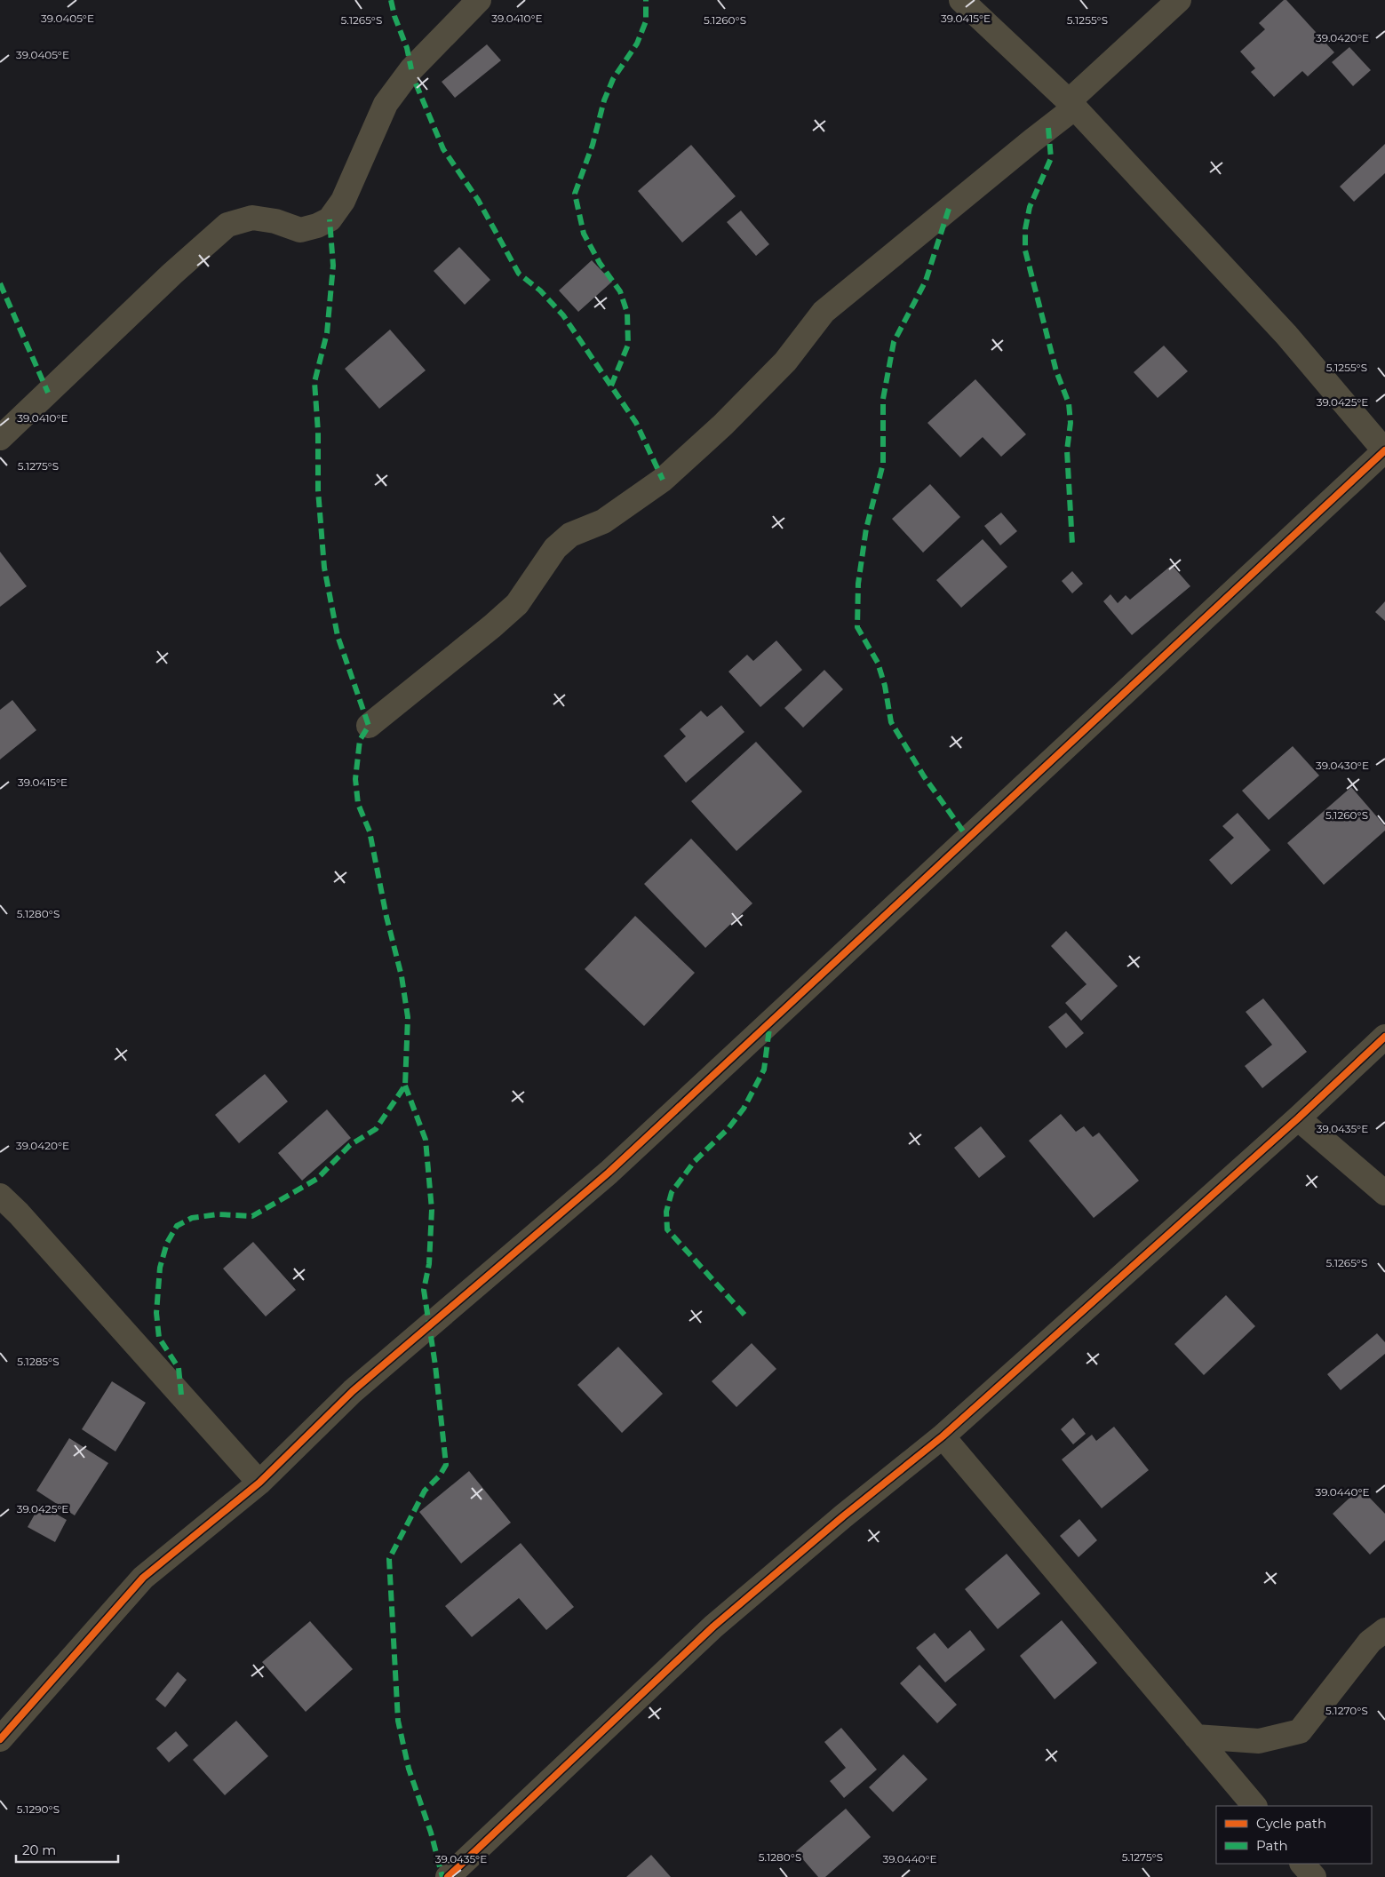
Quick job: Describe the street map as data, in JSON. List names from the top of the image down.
{
  "legend": ["Cycle path", "Path"],
  "scale_bar": "20 m",
  "coordinates": [
    "39.0405°E",
    "39.0410°E",
    "39.0415°E",
    "5.1265°S",
    "5.1260°S",
    "5.1255°S",
    "39.0420°E",
    "39.0425°E",
    "5.1275°S",
    "39.0430°E",
    "5.1280°S",
    "39.0435°E",
    "5.1285°S",
    "39.0440°E",
    "5.1270°S",
    "5.1290°S"
  ]
}
